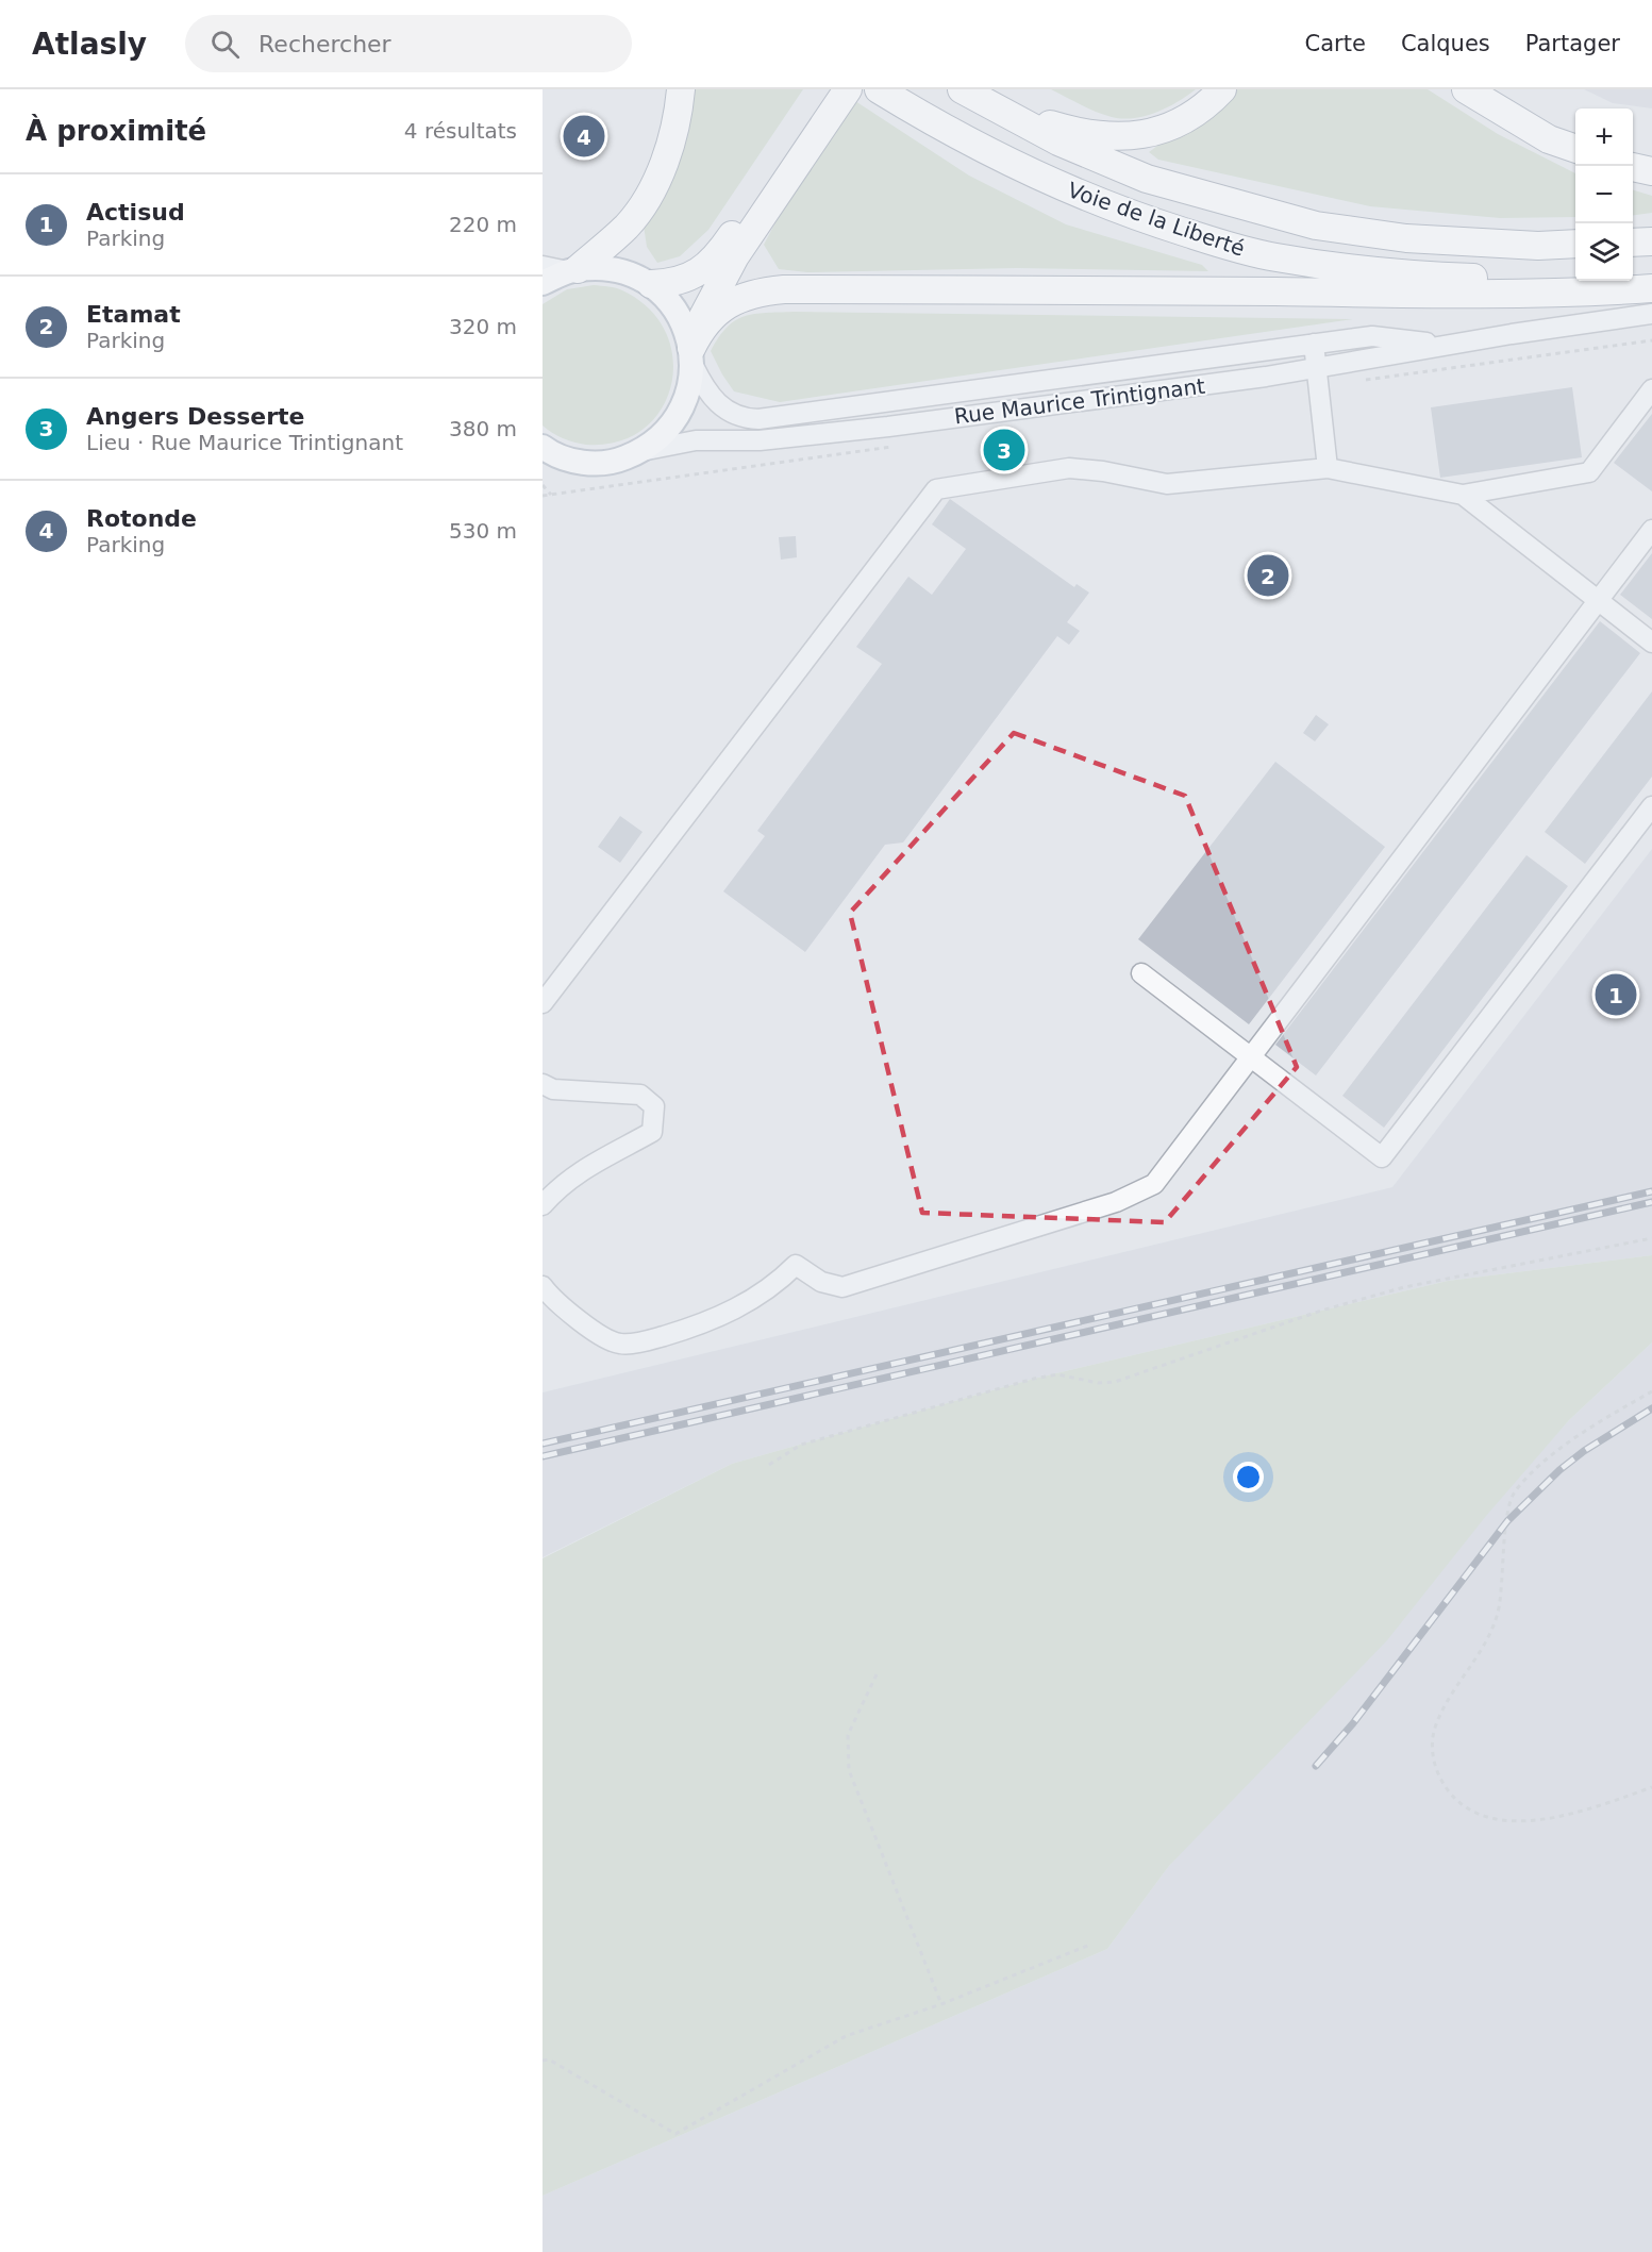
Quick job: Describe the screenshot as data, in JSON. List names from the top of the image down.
{
  "streets": {
    "highway": ["Voie de la Liberté"],
    "street": ["Rue Maurice Trintignant"]
  },
  "page": {
    "header": "Atlasly",
    "search": "Rechercher",
    "nav": ["Carte", "Calques", "Partager"],
    "heading": ["À proximité", "4 résultats"],
    "map_buttons": ["+", "−"],
    "pins": [
      "4",
      "3",
      "2",
      "1"
    ],
    "list": [
      {
        "mark": "1",
        "name": "Actisud",
        "note": "Parking",
        "value": "220 m"
      },
      {
        "mark": "2",
        "name": "Etamat",
        "note": "Parking",
        "value": "320 m"
      },
      {
        "mark": "3",
        "name": "Angers Desserte",
        "note": "Lieu · Rue Maurice Trintignant",
        "value": "380 m"
      },
      {
        "mark": "4",
        "name": "Rotonde",
        "note": "Parking",
        "value": "530 m"
      }
    ]
  }
}
